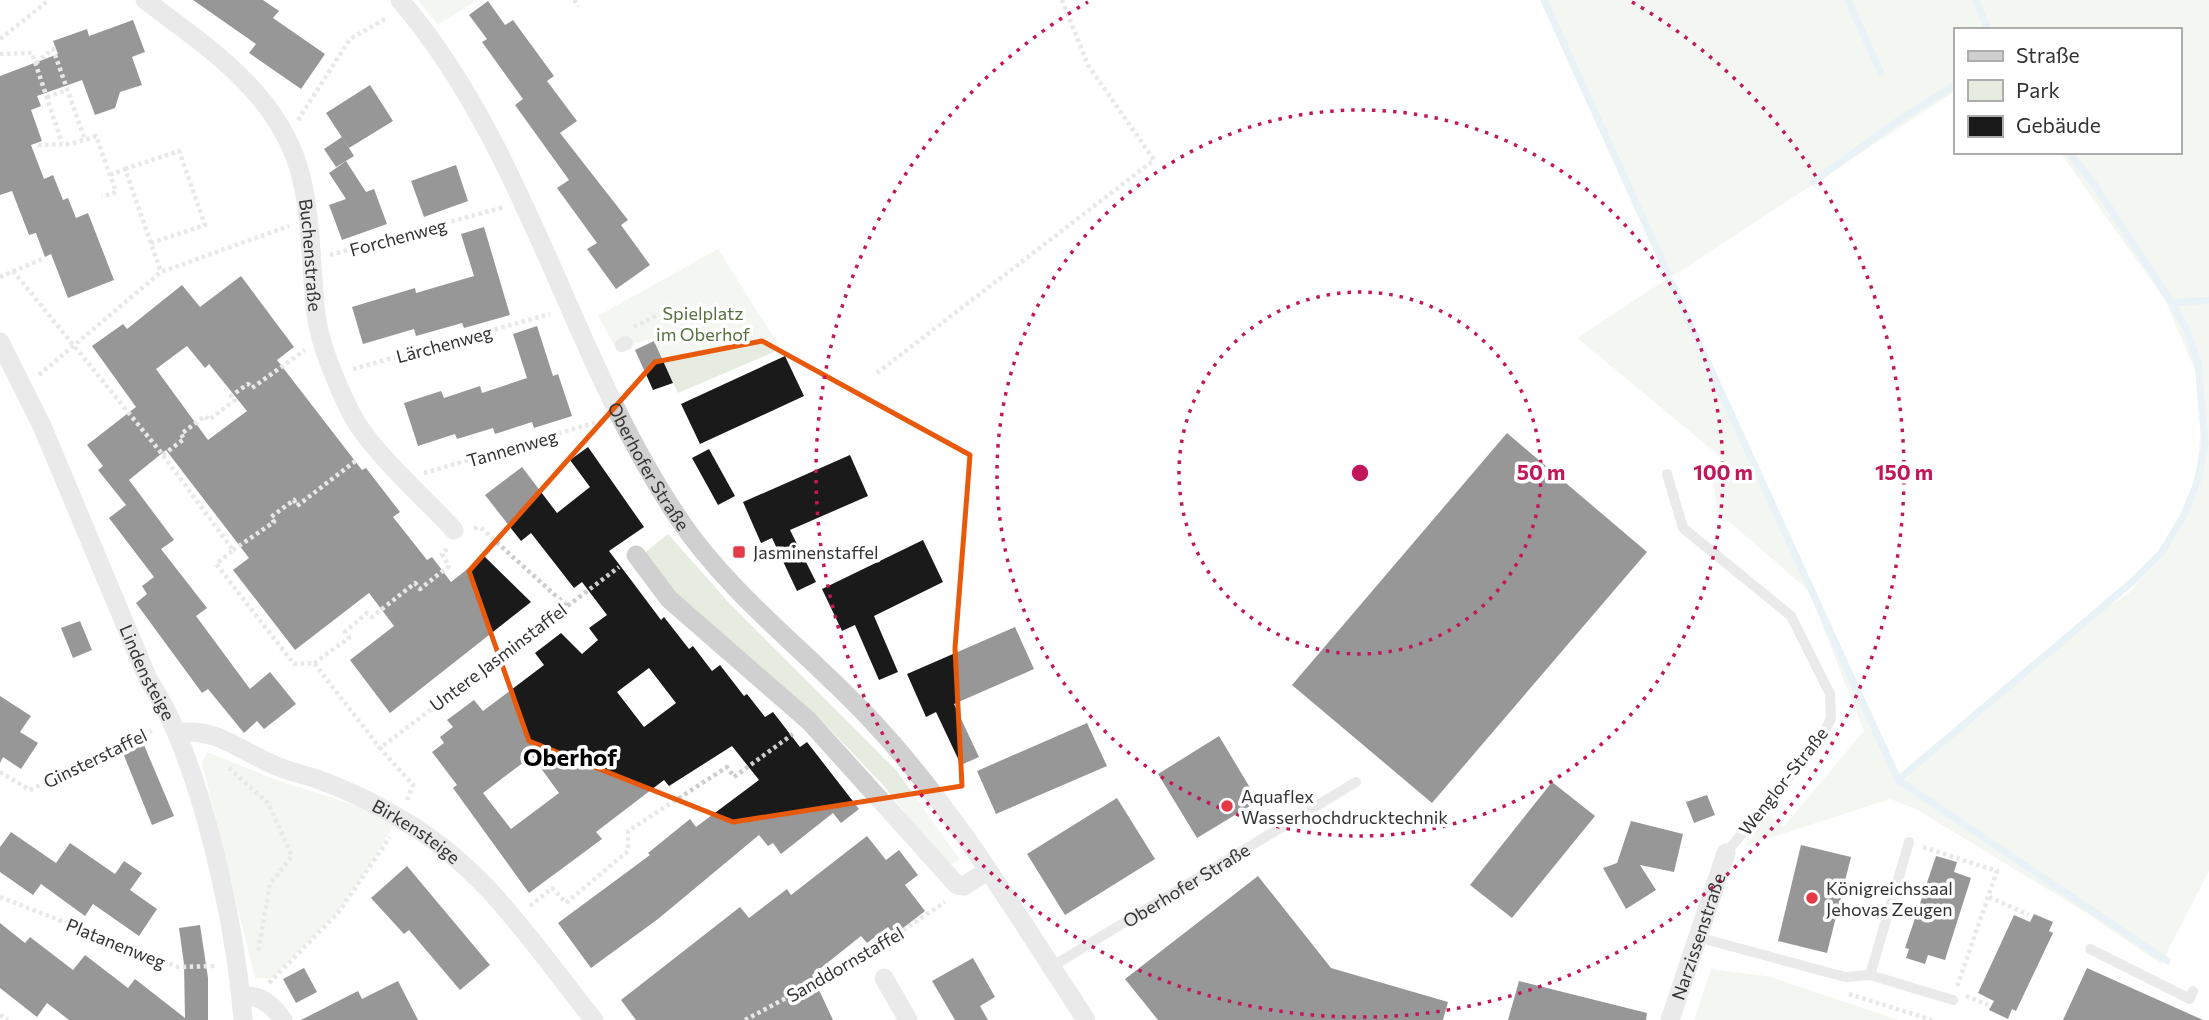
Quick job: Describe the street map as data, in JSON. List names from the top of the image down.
{
  "streets": {
    "street": [
      "Buchenstraße",
      "Oberhofer Straße",
      "Lindensteige",
      "Birkensteige",
      "Narzissenstraße"
    ],
    "lane": ["Wenglor-Straße"],
    "path": [
      "Forchenweg",
      "Lärchenweg",
      "Tannenweg",
      "Untere Jasminstaffel",
      "Ginsterstaffel",
      "Platanenweg",
      "Sanddornstaffel"
    ]
  },
  "crossings": [
    ["Lindensteige", "Birkensteige"],
    ["Lindensteige", "Platanenweg"],
    ["Wenglor-Straße", "Narzissenstraße"]
  ],
  "districts": ["Oberhof"],
  "parks": ["Spielplatz im Oberhof"],
  "places": {
    "transit": ["Jasminenstaffel"],
    "other": ["Aquaflex Wasserhochdrucktechnik", "Königreichssaal Jehovas Zeugen"]
  },
  "legend": ["Straße", "Park", "Gebäude"],
  "rings": ["50 m", "100 m", "150 m"]
}
